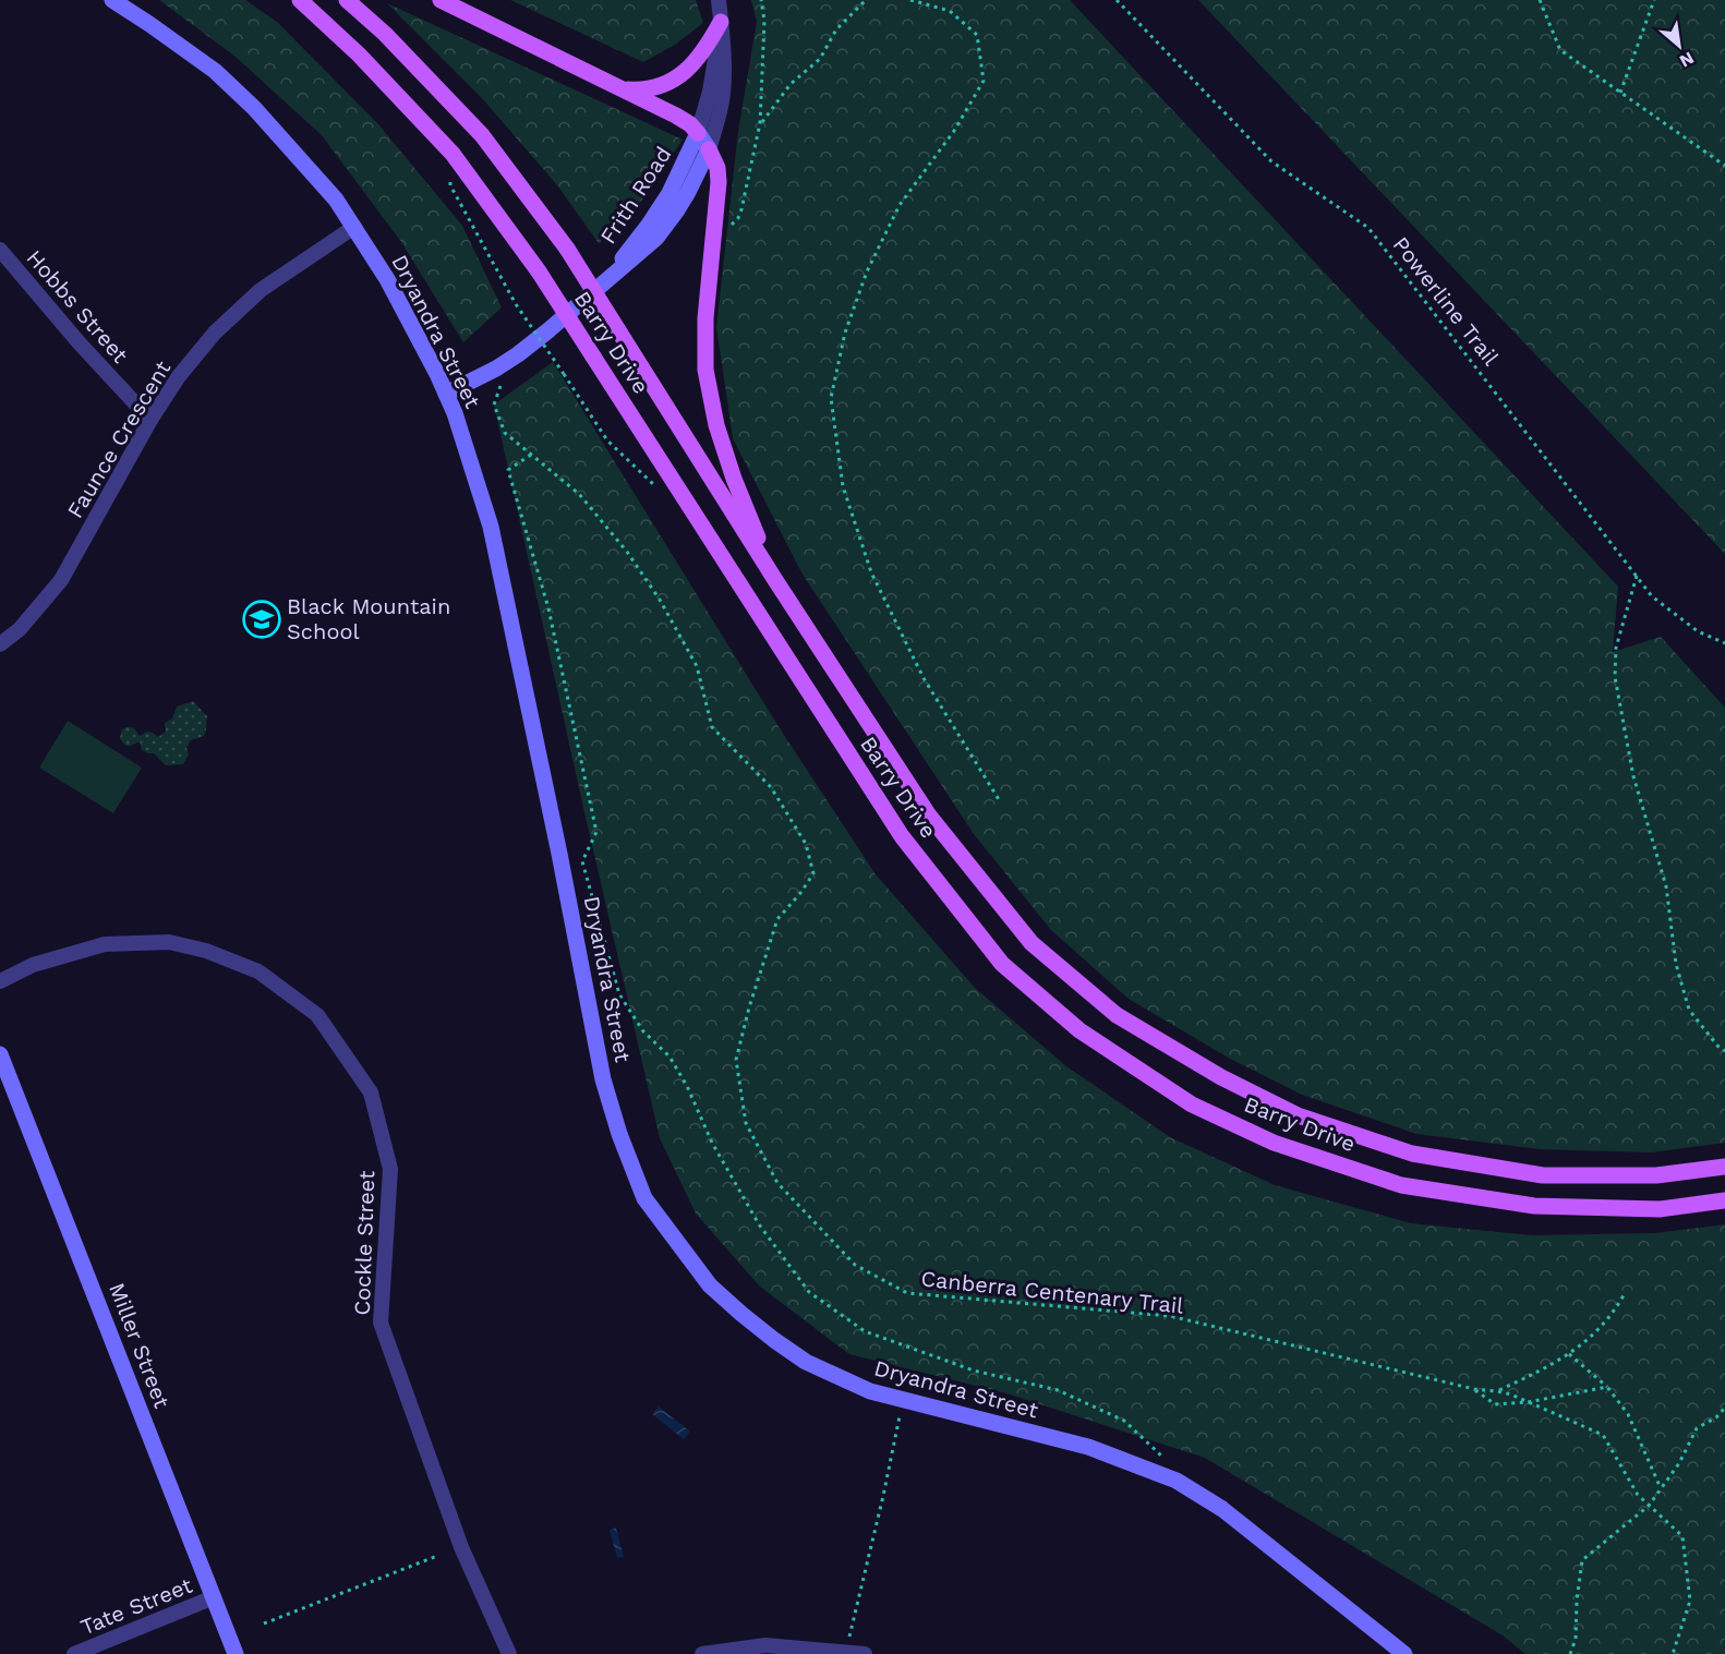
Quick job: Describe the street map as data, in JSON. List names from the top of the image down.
{
  "streets": {
    "main road": ["Barry Drive"],
    "street": [
      "Frith Road",
      "Hobbs Street",
      "Dryandra Street",
      "Faunce Crescent",
      "Cockle Street",
      "Miller Street",
      "Tate Street"
    ],
    "path": ["Powerline Trail", "Canberra Centenary Trail"]
  },
  "crossings": [
    ["Frith Road", "Dryandra Street"],
    ["Hobbs Street", "Faunce Crescent"],
    ["Dryandra Street", "Faunce Crescent"],
    ["Miller Street", "Tate Street"]
  ],
  "places": {
    "school or university": ["Black Mountain School"]
  },
  "north": "bottom right"
}
